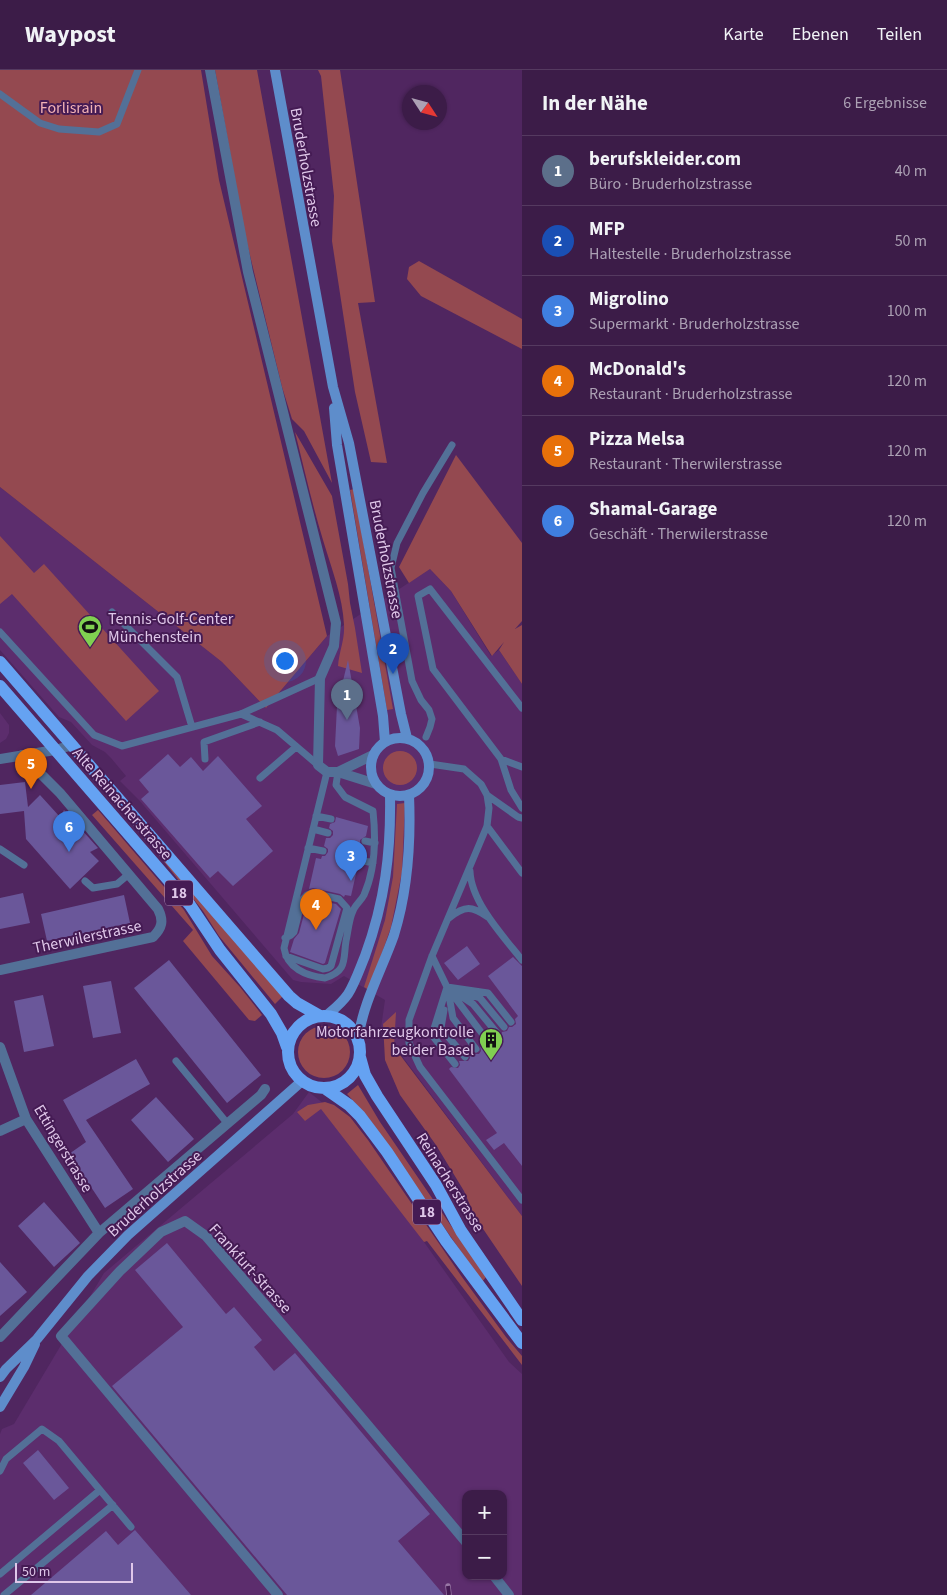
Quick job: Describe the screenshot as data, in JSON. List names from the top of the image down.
{
  "streets": {
    "main road": [
      "Bruderholzstrasse",
      "Alte Reinacherstrasse",
      "18",
      "Reinacherstrasse"
    ],
    "street": ["Therwilerstrasse", "Ettingerstrasse", "Frankfurt-Strasse"]
  },
  "crossings": [
    ["Bruderholzstrasse", "Alte Reinacherstrasse"],
    ["Bruderholzstrasse", "18"],
    ["Bruderholzstrasse", "Reinacherstrasse"],
    ["Alte Reinacherstrasse", "18"],
    ["Alte Reinacherstrasse", "Reinacherstrasse"],
    ["18", "Reinacherstrasse"]
  ],
  "parks": ["Forlisrain"],
  "places": {
    "sports": ["Tennis-Golf-Center Münchenstein"],
    "building": ["Motorfahrzeugkontrolle beider Basel"]
  },
  "scale_bar": "50 m",
  "north": "bottom right",
  "page": {
    "header": "Waypost",
    "nav": ["Karte", "Ebenen", "Teilen"],
    "heading": ["In der Nähe", "6 Ergebnisse"],
    "list": [
      {
        "mark": "1",
        "name": "berufskleider.com",
        "note": "Büro · Bruderholzstrasse",
        "value": "40 m"
      },
      {
        "mark": "2",
        "name": "MFP",
        "note": "Haltestelle · Bruderholzstrasse",
        "value": "50 m"
      },
      {
        "mark": "3",
        "name": "Migrolino",
        "note": "Supermarkt · Bruderholzstrasse",
        "value": "100 m"
      },
      {
        "mark": "4",
        "name": "McDonald's",
        "note": "Restaurant · Bruderholzstrasse",
        "value": "120 m"
      },
      {
        "mark": "5",
        "name": "Pizza Melsa",
        "note": "Restaurant · Therwilerstrasse",
        "value": "120 m"
      },
      {
        "mark": "6",
        "name": "Shamal-Garage",
        "note": "Geschäft · Therwilerstrasse",
        "value": "120 m"
      }
    ],
    "pins": [
      "2",
      "1",
      "5",
      "6",
      "3",
      "4"
    ],
    "map_buttons": ["+", "−"],
    "scale": "50 m"
  }
}
